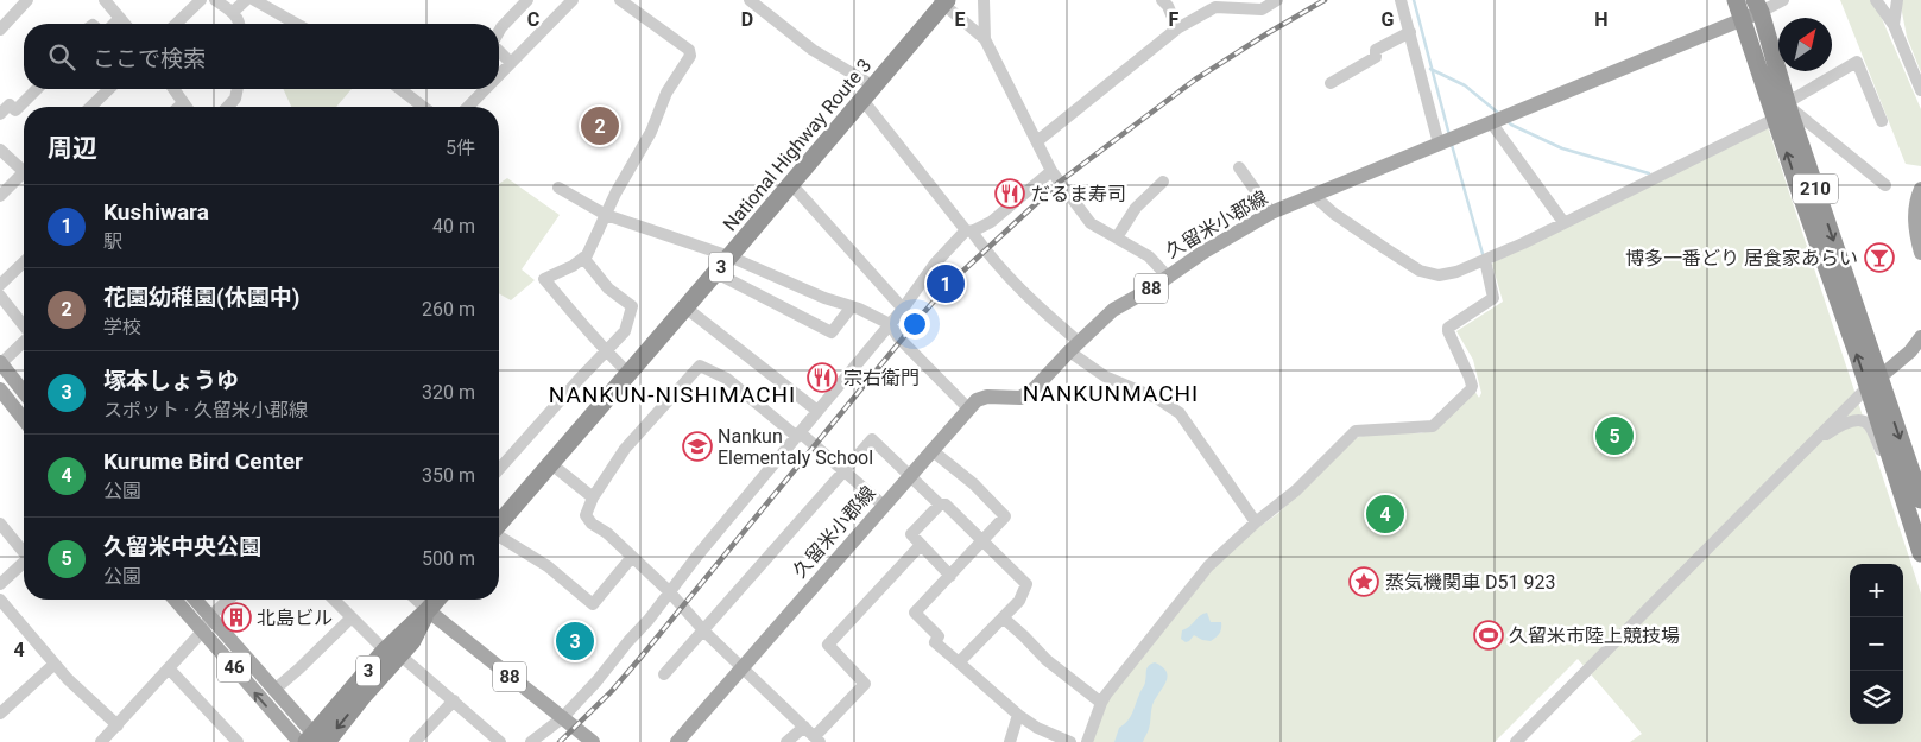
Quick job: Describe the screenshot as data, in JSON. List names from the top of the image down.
{
  "streets": {
    "highway": ["National Highway Route 3", "210", "3"],
    "main road": ["久留米小郡線", "88", "46"]
  },
  "crossings": [
    ["210", "久留米小郡線"],
    ["3", "88"],
    ["3", "46"]
  ],
  "districts": ["NANKUNMACHI", "NANKUN-NISHIMACHI"],
  "places": {
    "restaurant": ["だるま寿司", "宗右衛門"],
    "bar": ["博多一番どり 居食家あらい"],
    "school or university": ["Nankun Elementaly School"],
    "place": ["蒸気機関車 D51 923"],
    "building": ["北島ビル"],
    "sports": ["久留米市陸上競技場"]
  },
  "north": "top right",
  "page": {
    "search": "ここで検索",
    "pins": [
      "2",
      "1",
      "5",
      "4",
      "3"
    ],
    "heading": ["周辺", "5件"],
    "list": [
      {
        "mark": "1",
        "name": "Kushiwara",
        "note": "駅",
        "value": "40 m"
      },
      {
        "mark": "2",
        "name": "花園幼稚園(休園中)",
        "note": "学校",
        "value": "260 m"
      },
      {
        "mark": "3",
        "name": "塚本しょうゆ",
        "note": "スポット · 久留米小郡線",
        "value": "320 m"
      },
      {
        "mark": "4",
        "name": "Kurume Bird Center",
        "note": "公園",
        "value": "350 m"
      },
      {
        "mark": "5",
        "name": "久留米中央公園",
        "note": "公園",
        "value": "500 m"
      }
    ],
    "map_buttons": ["+", "−"]
  },
  "grid": {
    "columns": [
      "C",
      "D",
      "E",
      "F",
      "G",
      "H"
    ],
    "rows": ["4"]
  }
}
